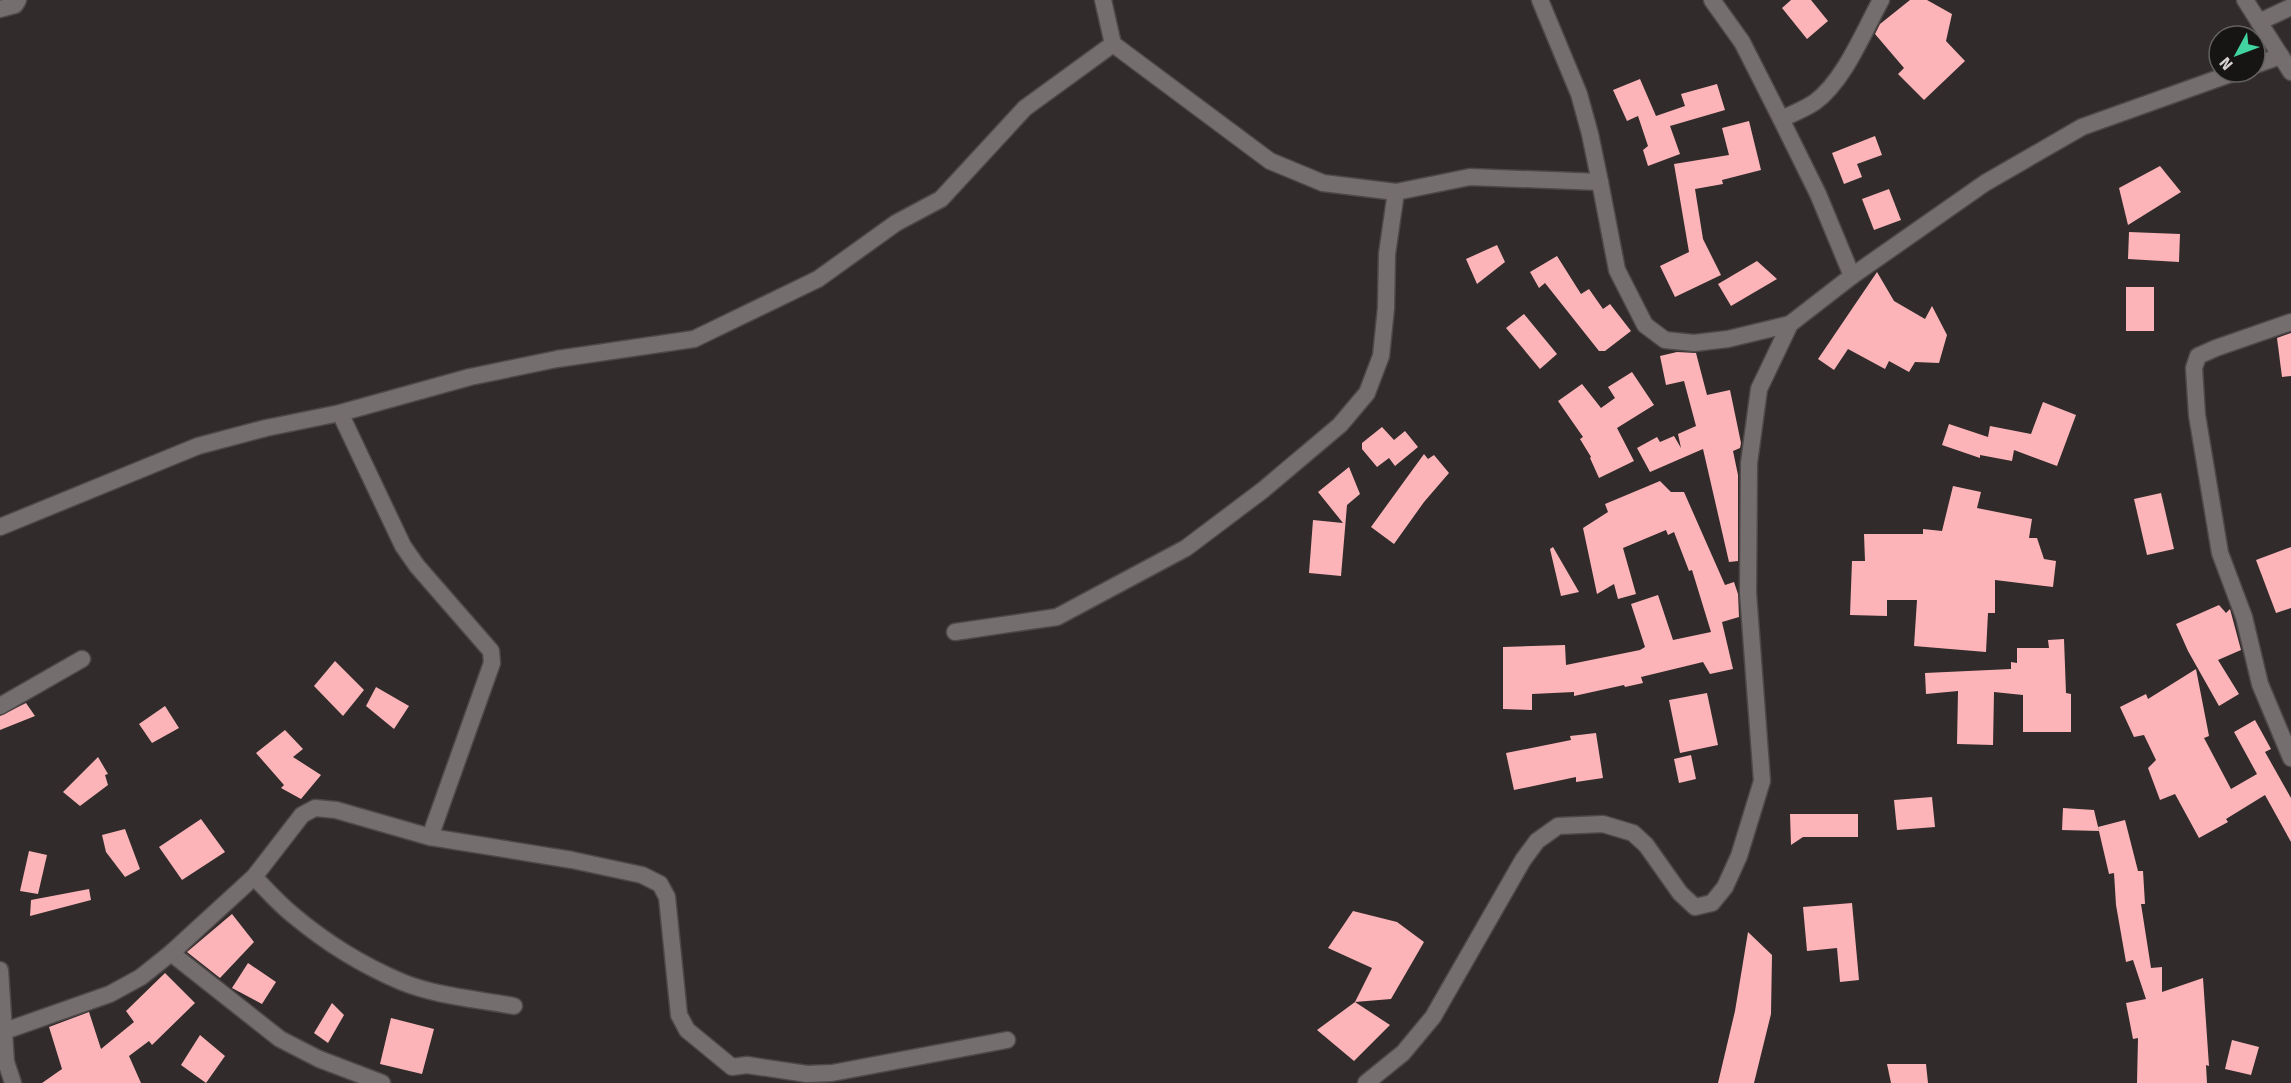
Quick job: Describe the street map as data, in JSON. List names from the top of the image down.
{
  "north": "bottom left"
}
